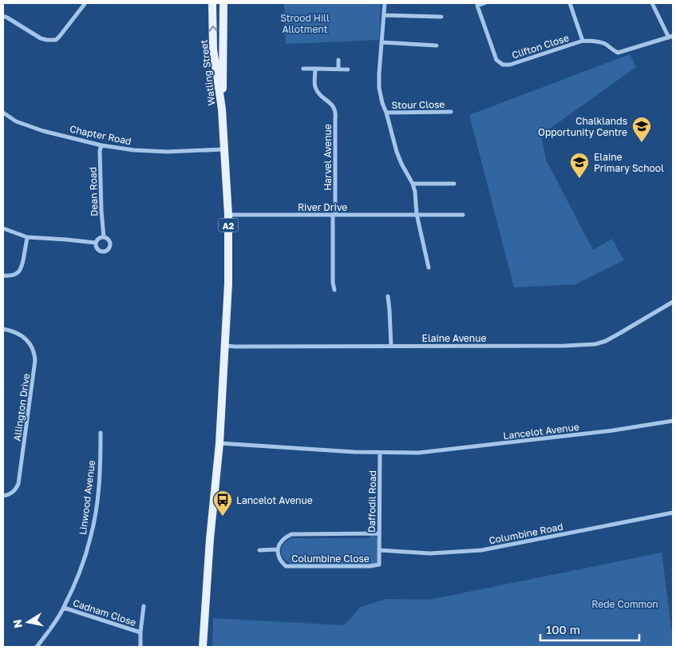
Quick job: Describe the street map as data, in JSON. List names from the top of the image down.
{
  "streets": {
    "main road": ["Watling Street", "A2"],
    "street": [
      "Clifton Close",
      "Stour Close",
      "Chapter Road",
      "Harvel Avenue",
      "Dean Road",
      "River Drive",
      "Elaine Avenue",
      "Allington Drive",
      "Lancelot Avenue",
      "Linwood Avenue",
      "Daffodil Road",
      "Columbine Road",
      "Columbine Close",
      "Cadnam Close"
    ]
  },
  "crossings": [
    ["Watling Street", "A2"],
    ["Stour Close", "River Drive"],
    ["Chapter Road", "Dean Road"],
    ["Chapter Road", "A2"],
    ["Harvel Avenue", "River Drive"],
    ["River Drive", "A2"],
    ["A2", "Elaine Avenue"],
    ["A2", "Lancelot Avenue"],
    ["Lancelot Avenue", "Daffodil Road"],
    ["Linwood Avenue", "Cadnam Close"],
    ["Daffodil Road", "Columbine Road"],
    ["Daffodil Road", "Columbine Close"],
    ["Columbine Road", "Columbine Close"]
  ],
  "parks": ["Strood Hill Allotment", "Rede Common"],
  "places": {
    "school or university": ["Chalklands Opportunity Centre", "Elaine Primary School"],
    "bus stop": ["Lancelot Avenue"]
  },
  "scale_bar": "100 m",
  "north": "left"
}
